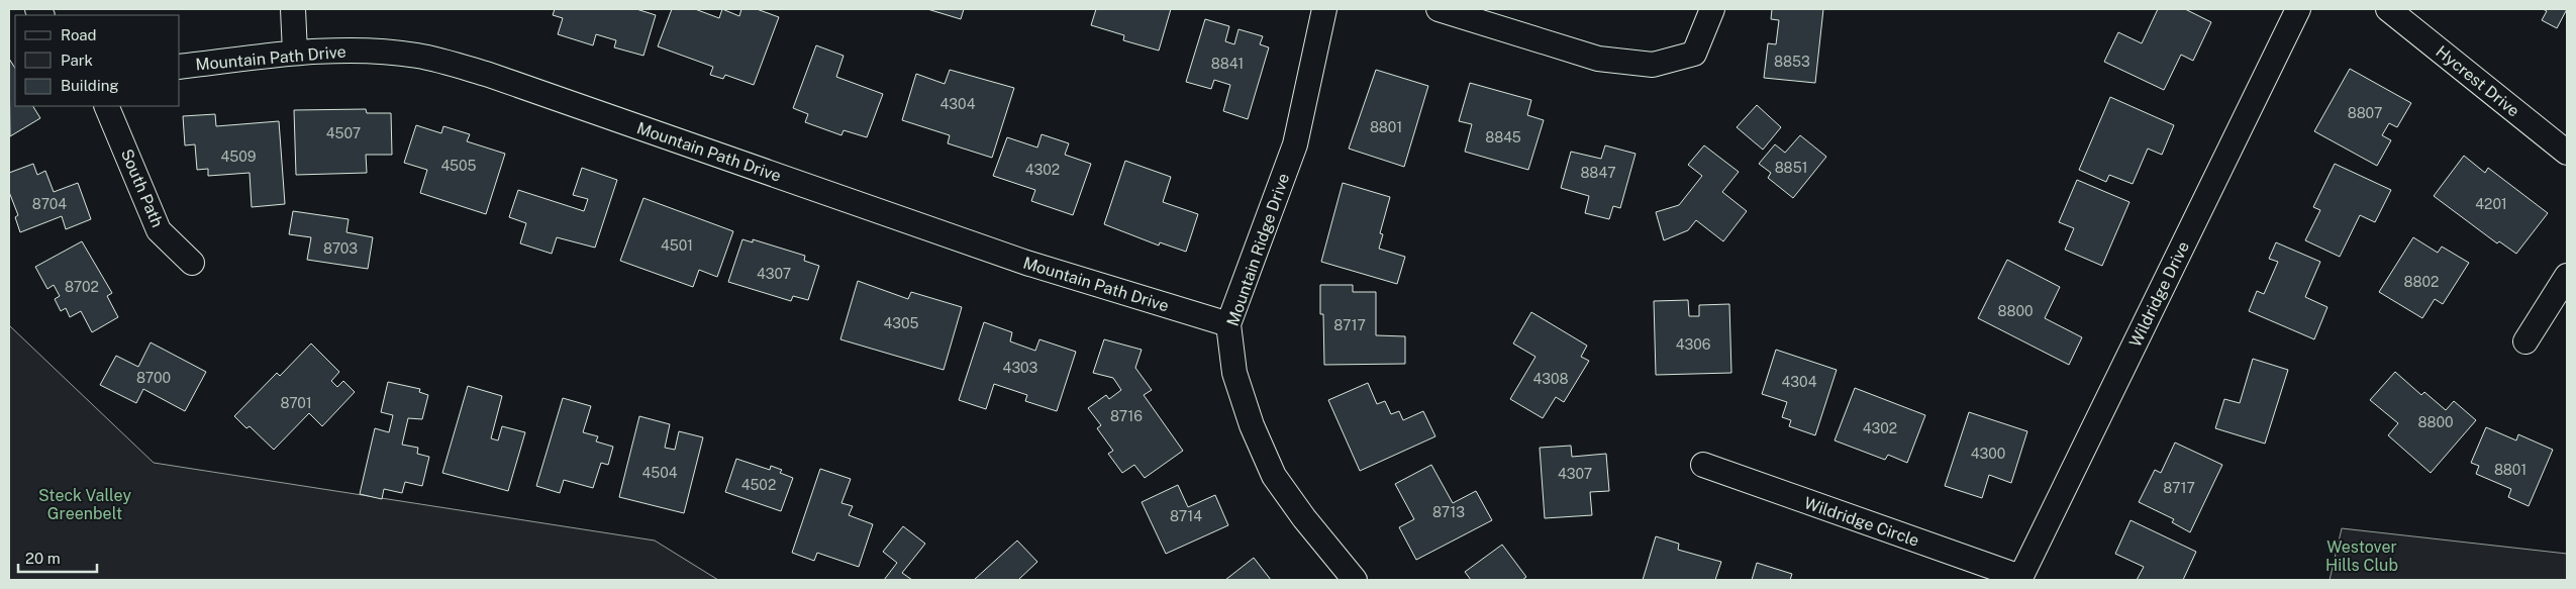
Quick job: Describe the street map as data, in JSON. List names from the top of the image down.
{
  "streets": {
    "street": [
      "Mountain Path Drive",
      "Hycrest Drive",
      "South Path",
      "Mountain Ridge Drive",
      "Wildridge Drive",
      "Wildridge Circle"
    ]
  },
  "crossings": [
    ["Mountain Path Drive", "Mountain Ridge Drive"],
    ["Wildridge Drive", "Wildridge Circle"]
  ],
  "parks": ["Steck Valley Greenbelt", "Westover Hills Club"],
  "house_numbers": [
    "8853",
    "8841",
    "4304",
    "8807",
    "8801",
    "4507",
    "8845",
    "4509",
    "4505",
    "8851",
    "4302",
    "8847",
    "8704",
    "4201",
    "4501",
    "8703",
    "4307",
    "8802",
    "8702",
    "8800",
    "4305",
    "8717",
    "4306",
    "4303",
    "8700",
    "4308",
    "4304",
    "8701",
    "8716",
    "8800",
    "4302",
    "4300",
    "8801",
    "4504",
    "4307",
    "4502",
    "8717",
    "8713",
    "8714"
  ],
  "legend": ["Road", "Park", "Building"],
  "scale_bar": "20 m"
}
